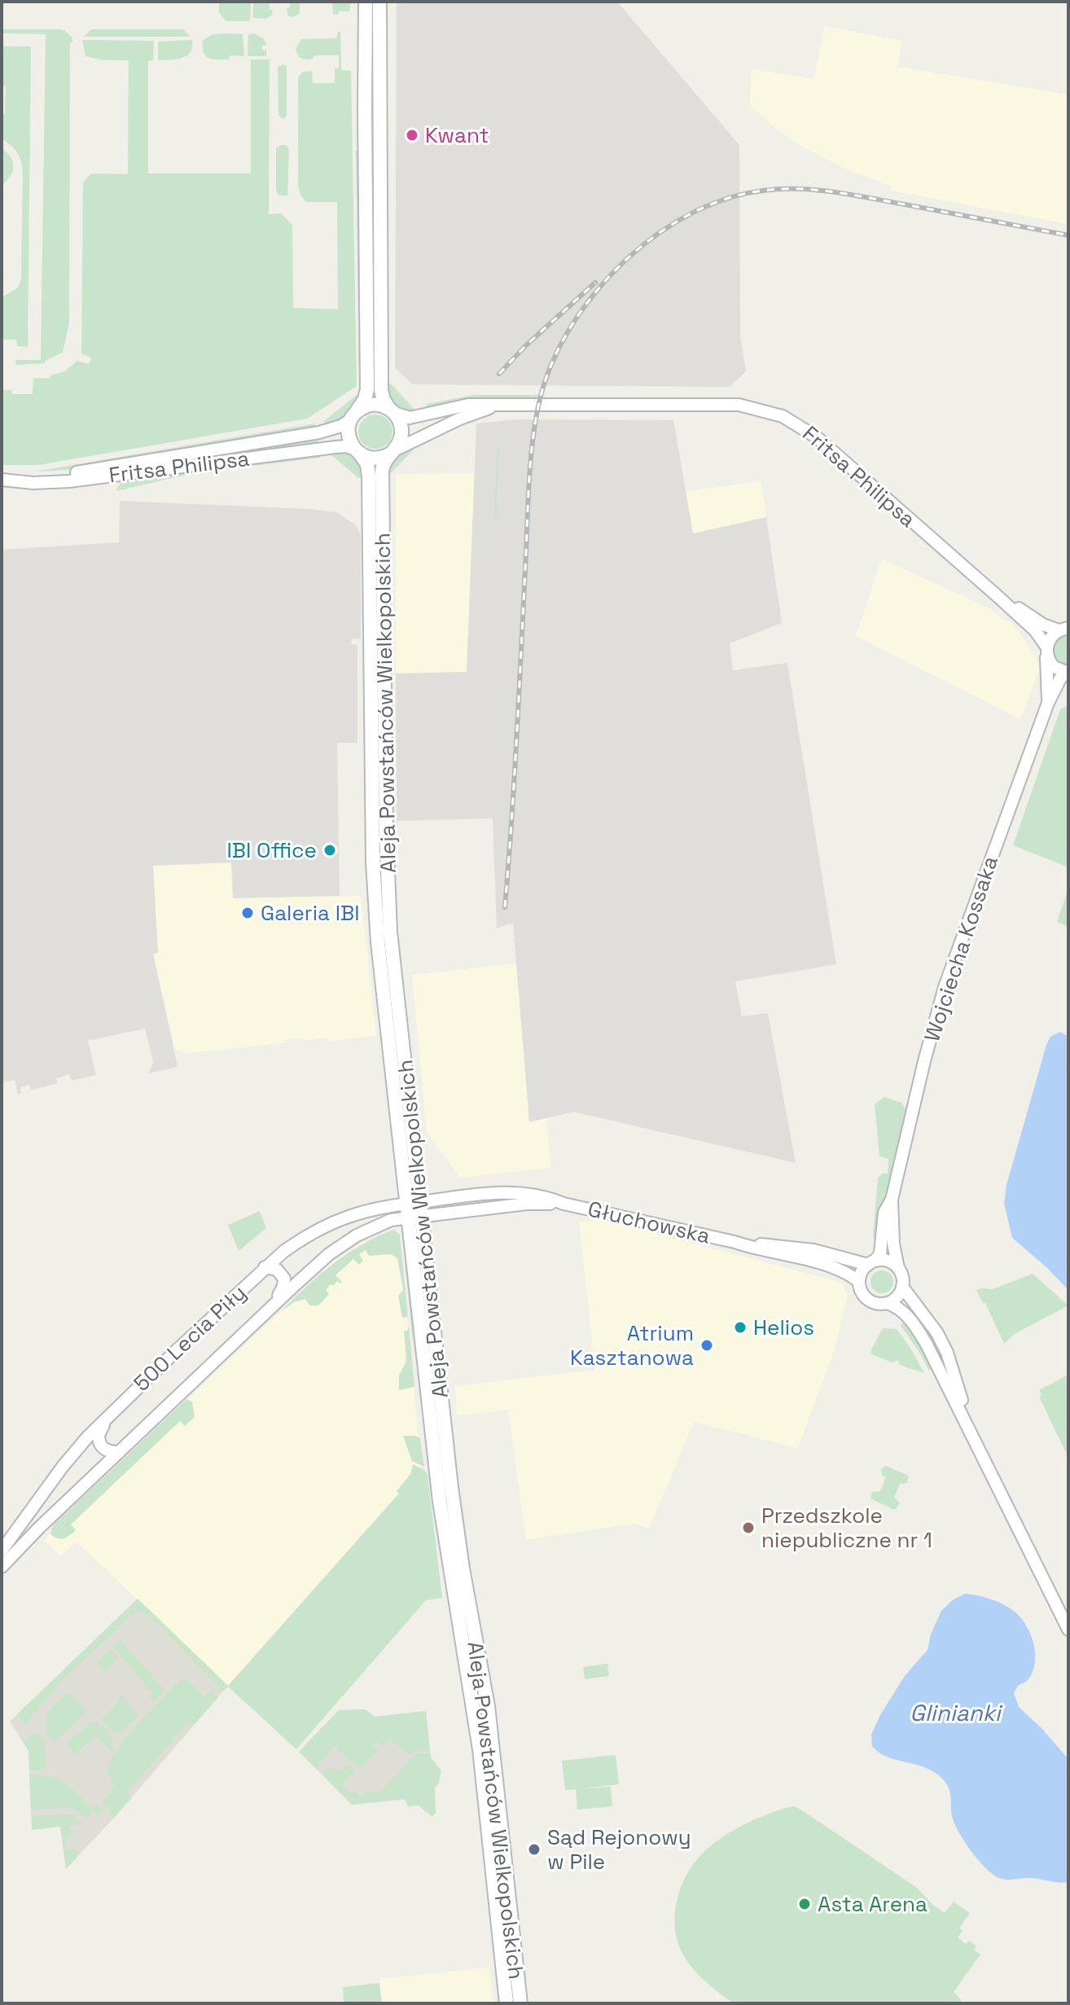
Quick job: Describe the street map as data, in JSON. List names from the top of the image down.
{
  "streets": {
    "main road": ["Aleja Powstańców Wielkopolskich"],
    "street": [
      "Fritsa Philipsa",
      "Wojciecha Kossaka",
      "Głuchowska",
      "500 Lecia Piły"
    ]
  },
  "crossings": [
    ["Fritsa Philipsa", "Aleja Powstańców Wielkopolskich"],
    ["Fritsa Philipsa", "Wojciecha Kossaka"],
    ["Aleja Powstańców Wielkopolskich", "Głuchowska"],
    ["Aleja Powstańców Wielkopolskich", "500 Lecia Piły"],
    ["Wojciecha Kossaka", "Głuchowska"],
    ["Głuchowska", "500 Lecia Piły"]
  ],
  "water": ["Glinianki"],
  "places": [
    "Kwant",
    "IBI Office",
    "Galeria IBI",
    "Helios",
    "Atrium Kasztanowa",
    "Przedszkole niepubliczne nr 1",
    "Sąd Rejonowy w Pile",
    "Asta Arena"
  ]
}
